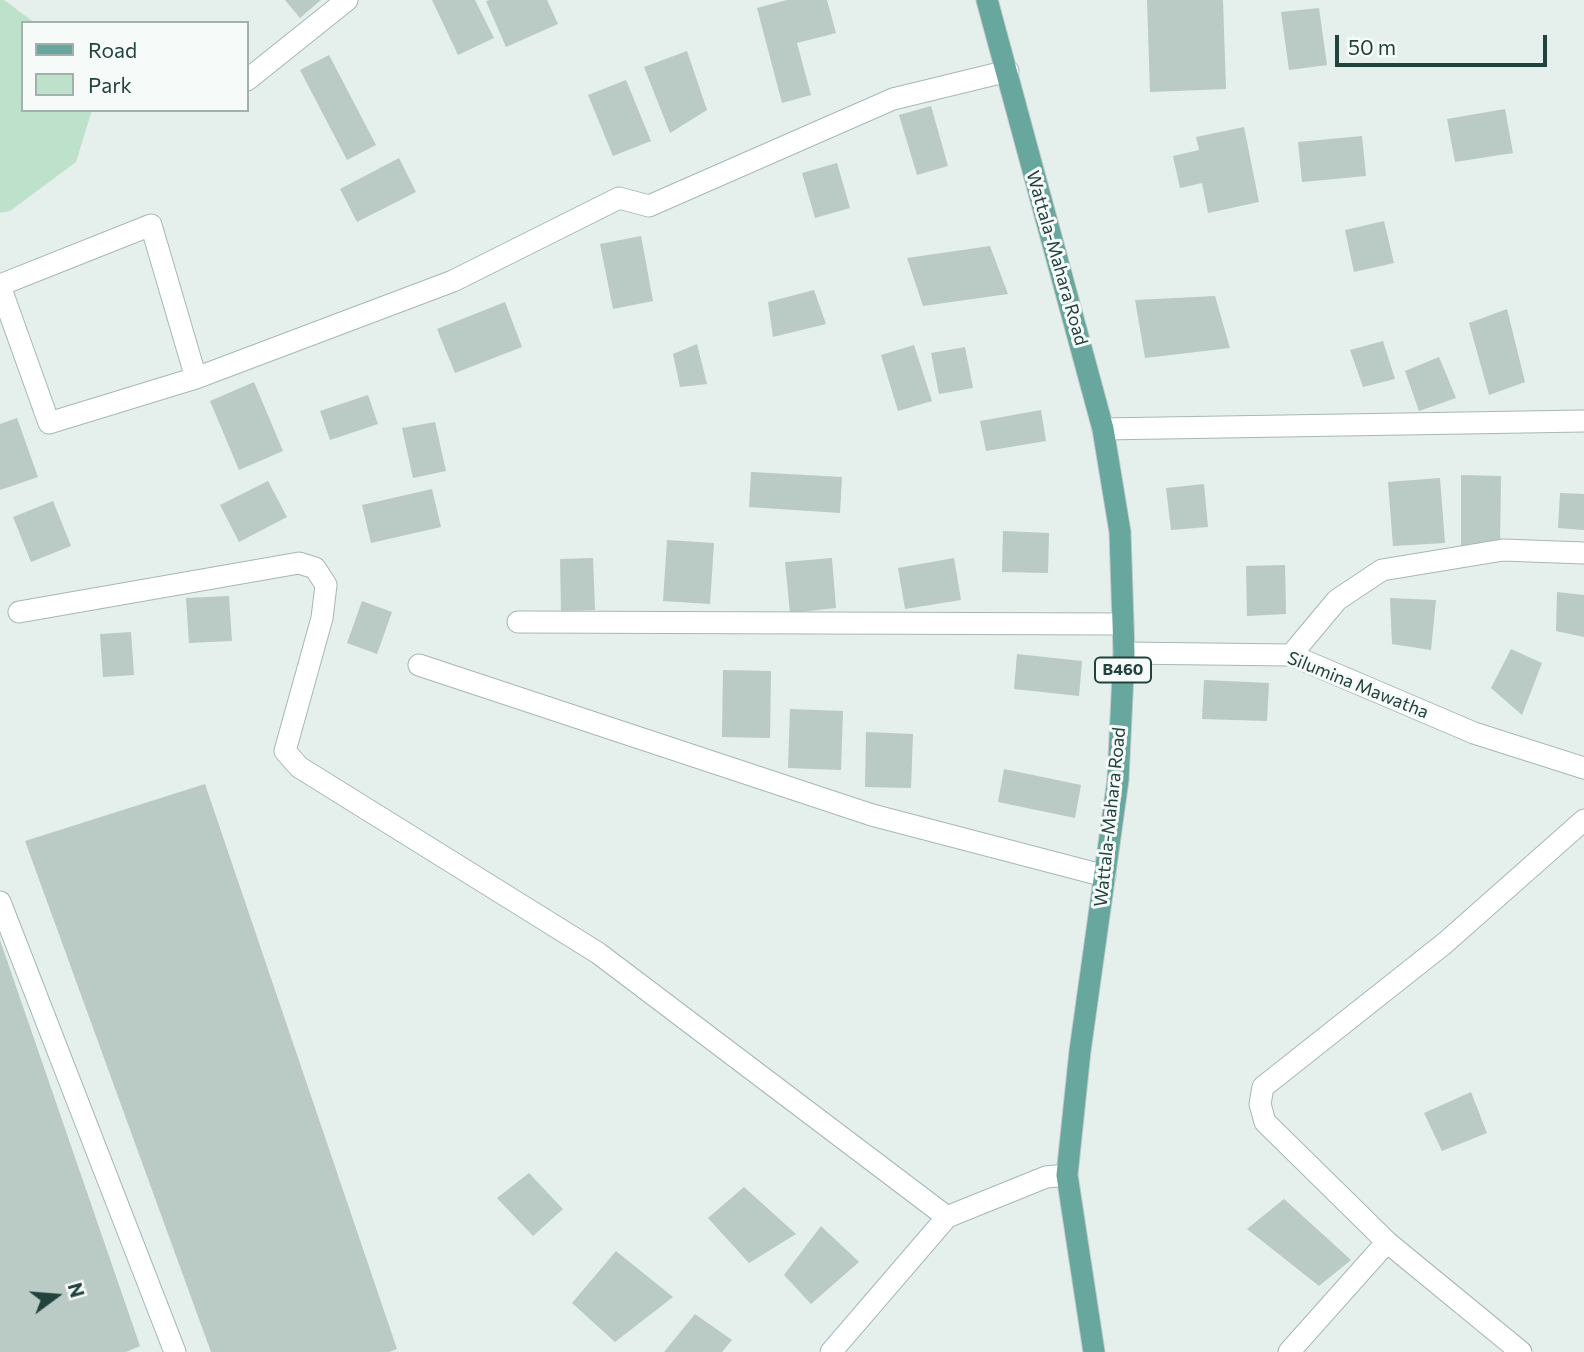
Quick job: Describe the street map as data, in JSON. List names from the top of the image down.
{
  "streets": {
    "main road": ["Wattala-Mahara Road", "B460"],
    "street": ["Silumina Mawatha"]
  },
  "crossings": [
    ["Wattala-Mahara Road", "Silumina Mawatha"]
  ],
  "legend": ["Road", "Park"],
  "scale_bar": "50 m",
  "north": "right"
}
